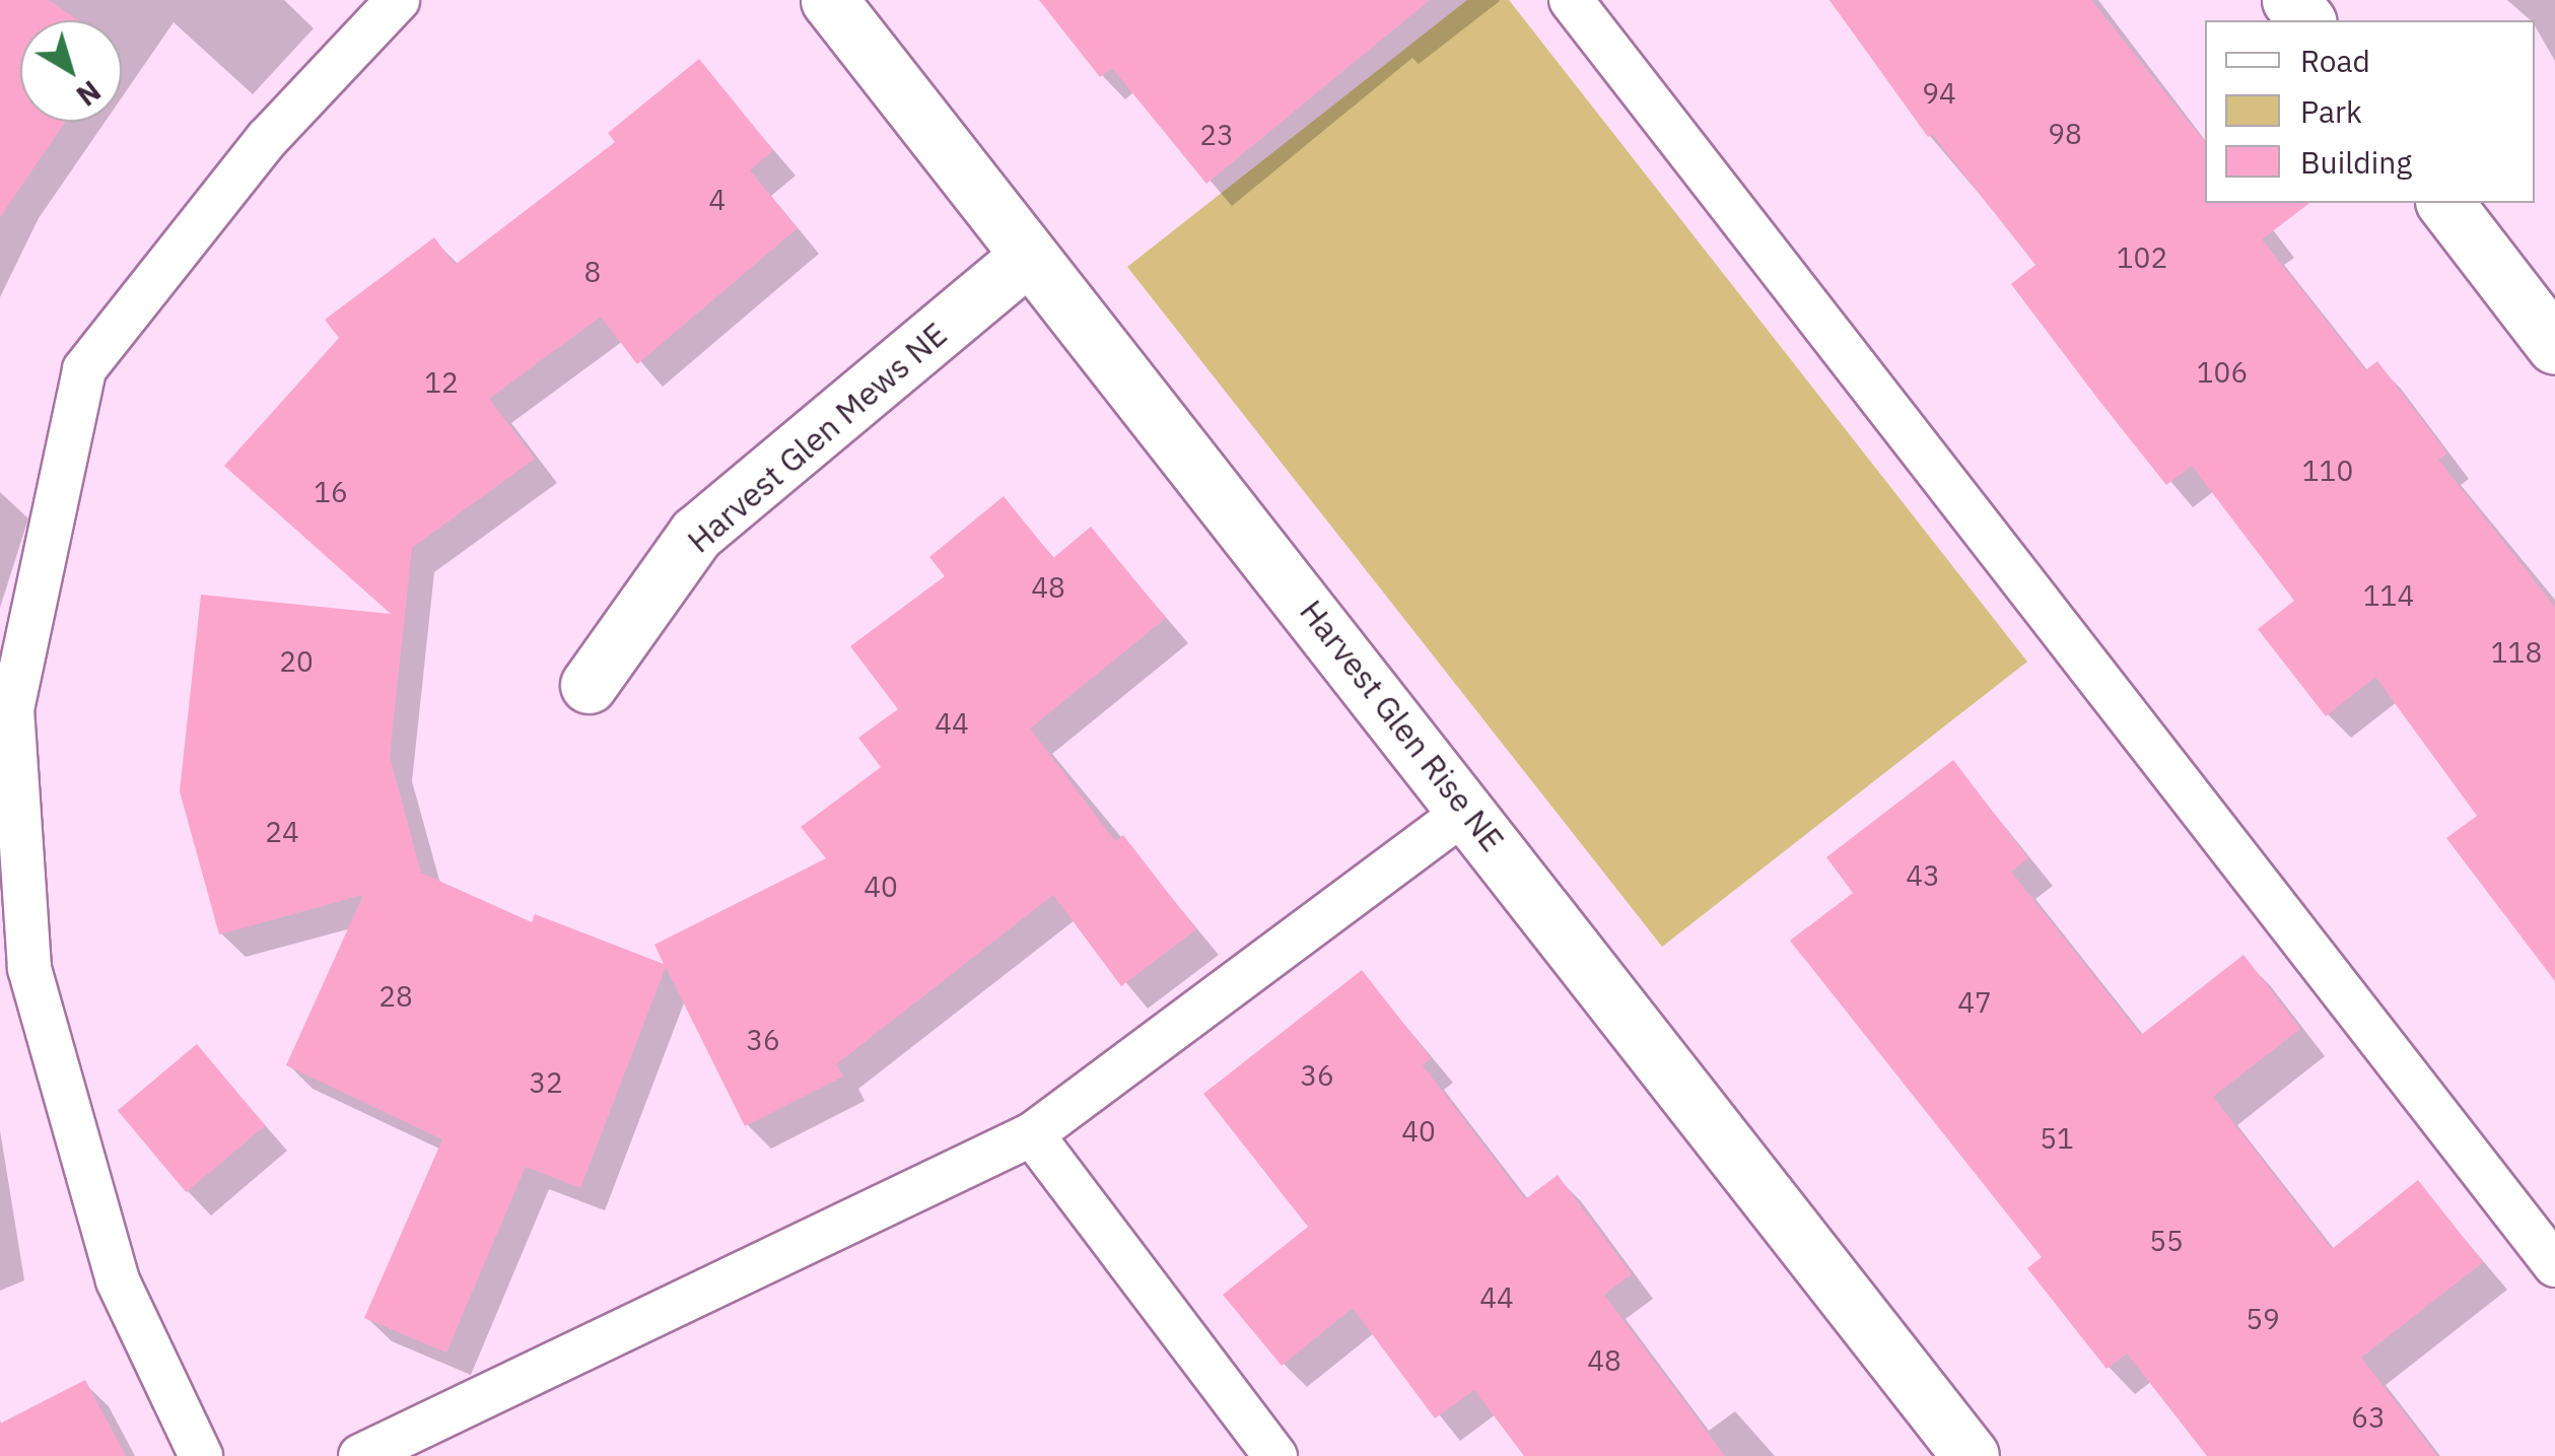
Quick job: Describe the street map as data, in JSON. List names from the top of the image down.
{
  "streets": {
    "street": ["Harvest Glen Mews NE", "Harvest Glen Rise NE"]
  },
  "crossings": [
    ["Harvest Glen Mews NE", "Harvest Glen Rise NE"]
  ],
  "house_numbers": [
    "94",
    "98",
    "23",
    "4",
    "102",
    "8",
    "106",
    "12",
    "110",
    "16",
    "48",
    "114",
    "118",
    "20",
    "44",
    "24",
    "43",
    "40",
    "28",
    "47",
    "36",
    "36",
    "32",
    "40",
    "51",
    "55",
    "44",
    "59",
    "48",
    "63"
  ],
  "legend": ["Road", "Park", "Building"],
  "north": "bottom right"
}
